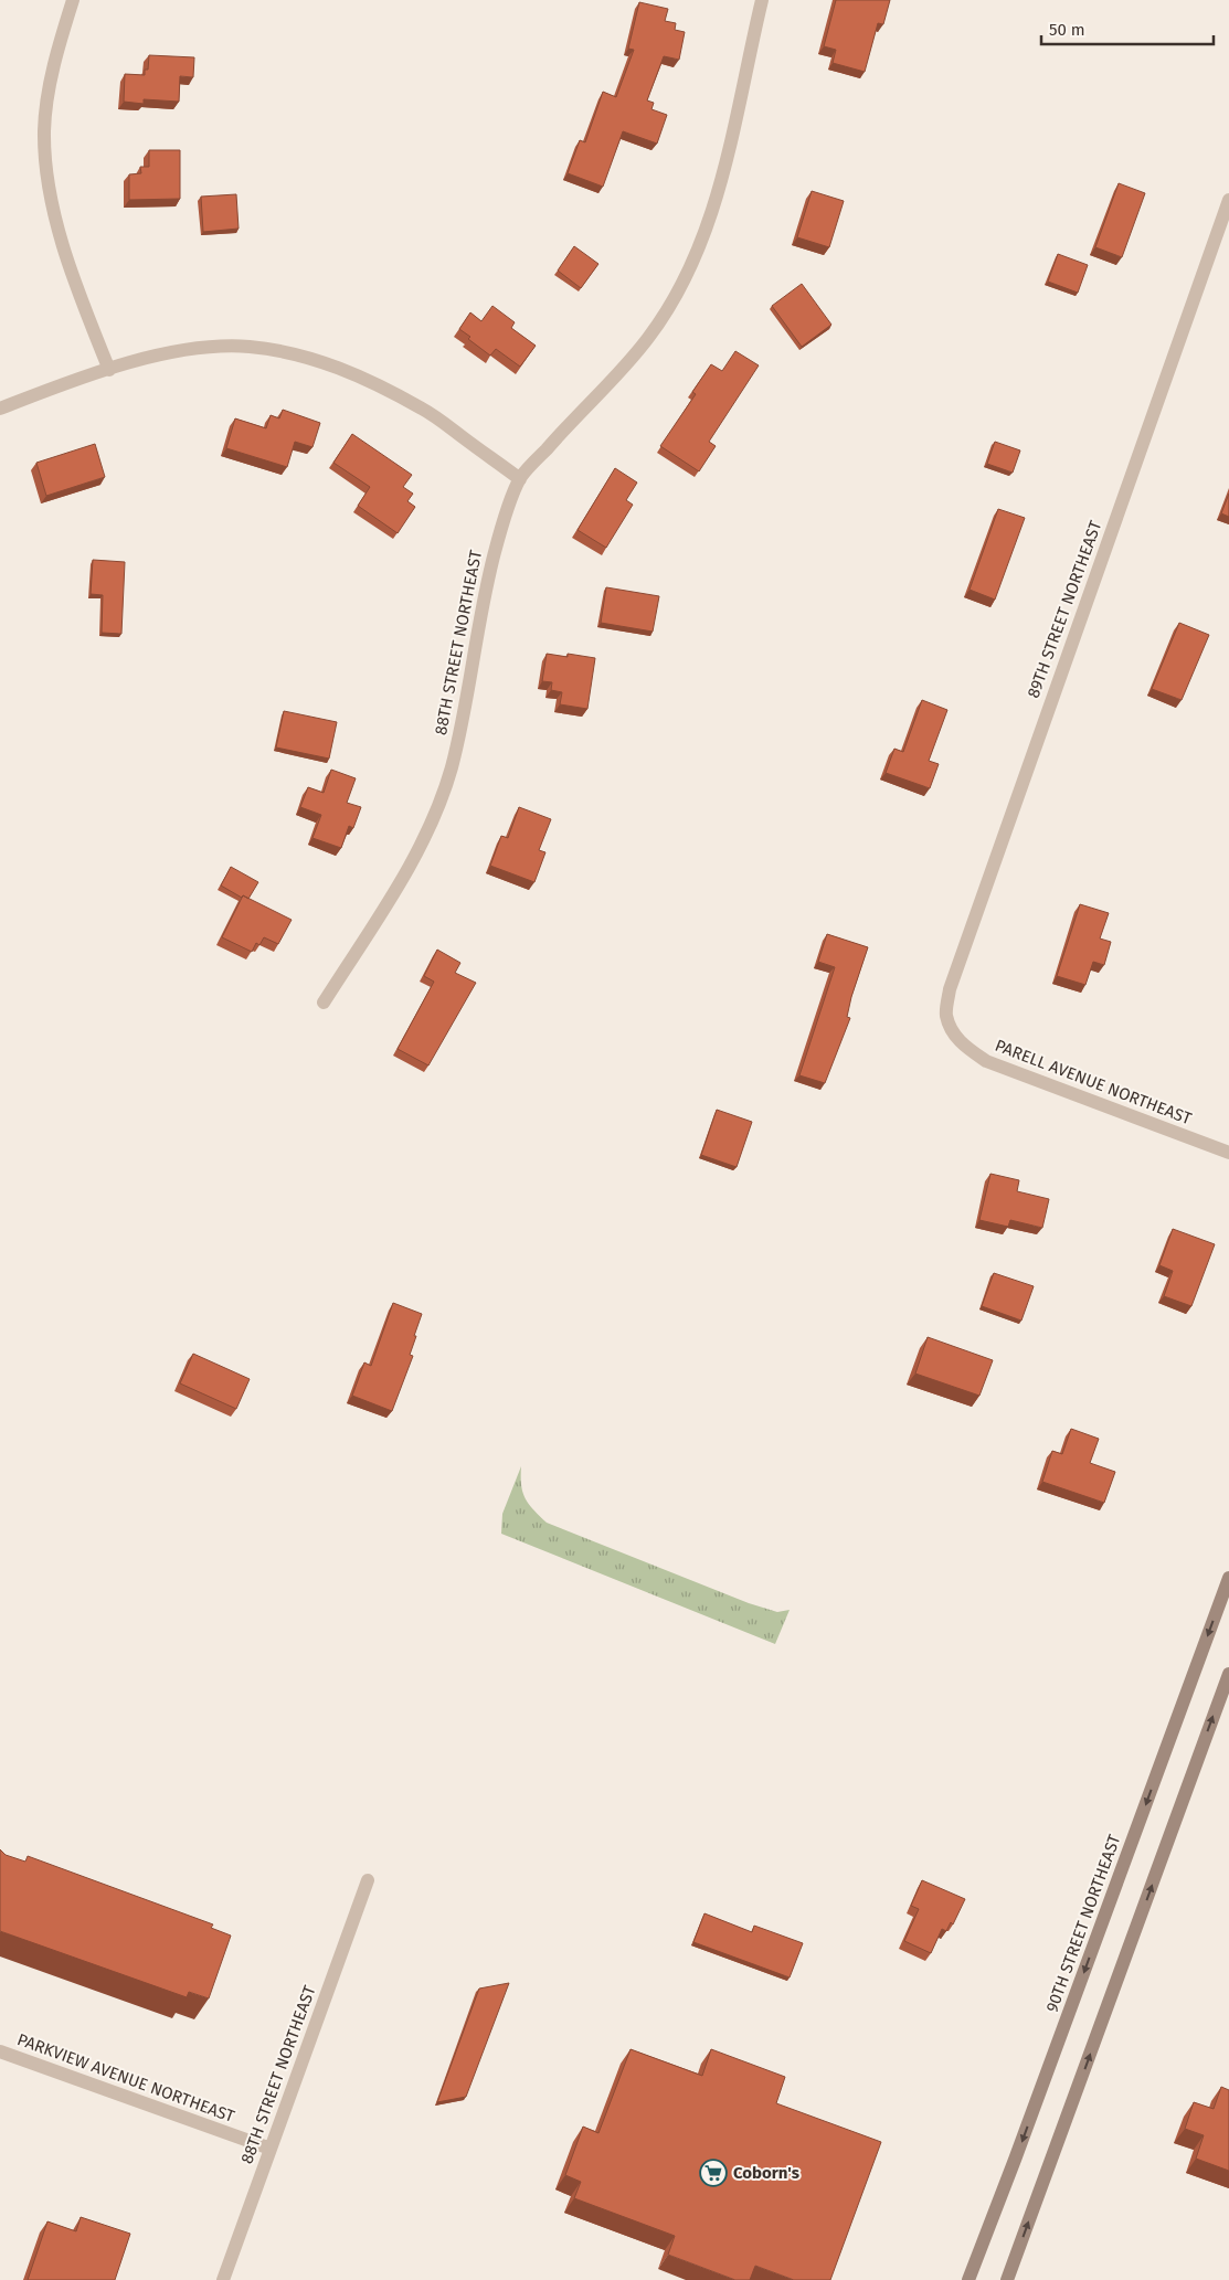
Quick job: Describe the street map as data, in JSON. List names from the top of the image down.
{
  "streets": {
    "main road": ["90TH STREET NORTHEAST"],
    "street": [
      "89TH STREET NORTHEAST",
      "88TH STREET NORTHEAST",
      "PARELL AVENUE NORTHEAST",
      "PARKVIEW AVENUE NORTHEAST"
    ]
  },
  "crossings": [
    ["89TH STREET NORTHEAST", "PARELL AVENUE NORTHEAST"],
    ["88TH STREET NORTHEAST", "PARKVIEW AVENUE NORTHEAST"]
  ],
  "places": {
    "supermarket": ["Coborn's"]
  },
  "scale_bar": "50 m"
}
